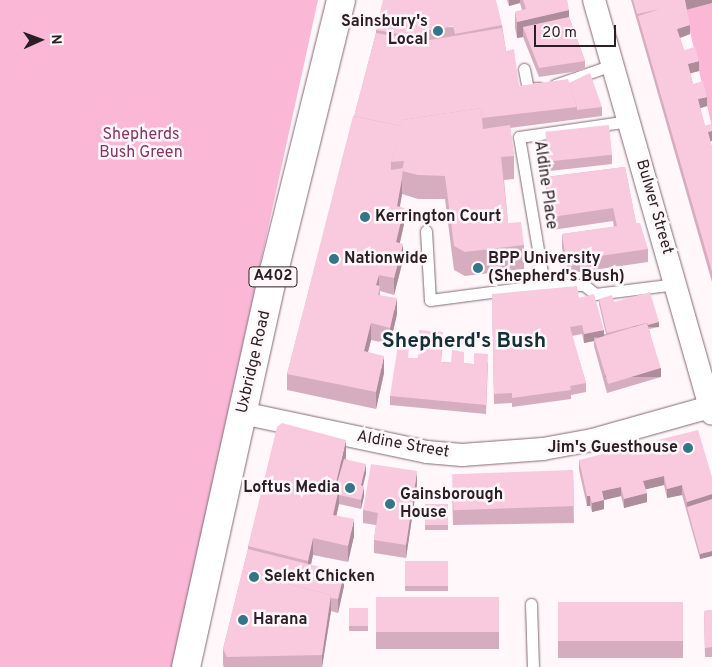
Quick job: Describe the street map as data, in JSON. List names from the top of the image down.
{
  "streets": {
    "main road": ["A402", "Uxbridge Road"],
    "street": ["Bulwer Street", "Aldine Street"],
    "lane": ["Aldine Place"]
  },
  "crossings": [
    ["Aldine Place", "Bulwer Street"],
    ["Bulwer Street", "Aldine Street"],
    ["Uxbridge Road", "Aldine Street"]
  ],
  "districts": ["Shepherd's Bush"],
  "parks": ["Shepherds Bush Green"],
  "places": [
    "Sainsbury's Local",
    "Kerrington Court",
    "Nationwide",
    "BPP University (Shepherd's Bush)",
    "Jim's Guesthouse",
    "Loftus Media",
    "Gainsborough House",
    "Selekt Chicken",
    "Harana"
  ],
  "scale_bar": "20 m",
  "north": "right"
}
